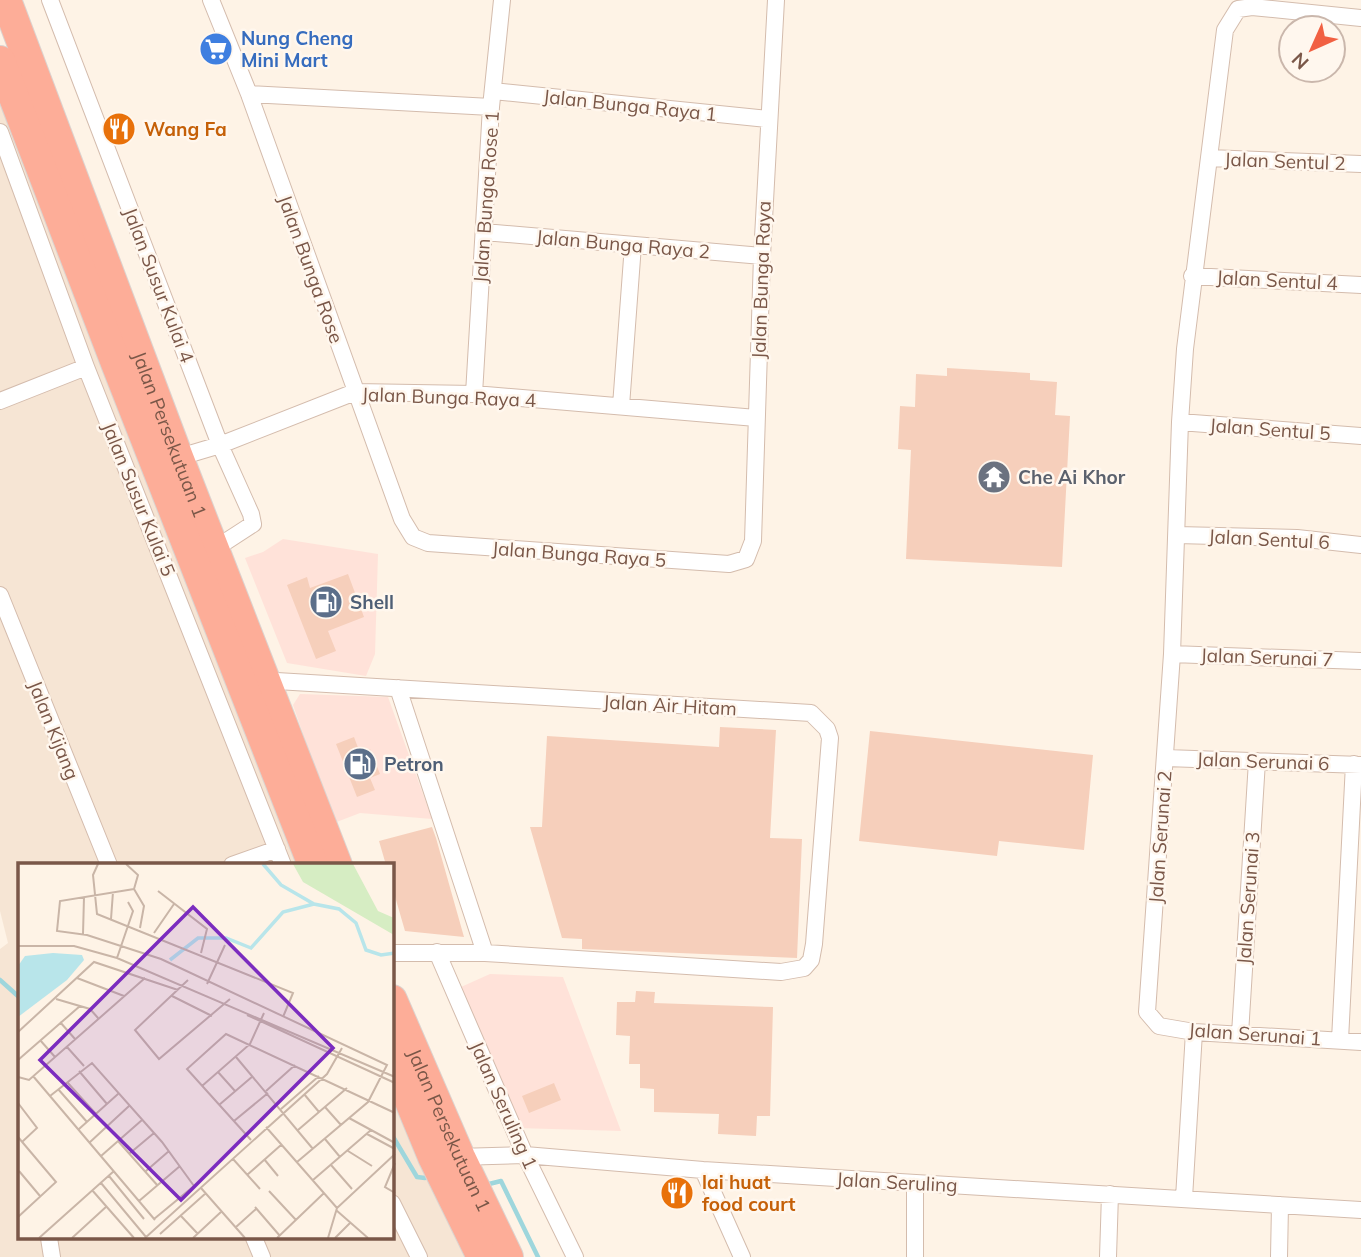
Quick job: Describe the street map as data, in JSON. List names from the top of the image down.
{
  "streets": {
    "highway": ["Jalan Persekutuan 1"],
    "street": [
      "Jalan Bunga Raya 1",
      "Jalan Sentul 2",
      "Jalan Bunga Rose 1",
      "Jalan Bunga Raya 2",
      "Jalan Bunga Rose",
      "Jalan Bunga Raya",
      "Jalan Sentul 4",
      "Jalan Susur Kulai 4",
      "Jalan Bunga Raya 4",
      "Jalan Sentul 5",
      "Jalan Susur Kulai 5",
      "Jalan Sentul 6",
      "Jalan Bunga Raya 5",
      "Jalan Serunai 7",
      "Jalan Air Hitam",
      "Jalan Kijang",
      "Jalan Serunai 6",
      "Jalan Serunai 2",
      "Jalan Serunai 3",
      "Jalan Serunai 1",
      "Jalan Seruling 1",
      "Jalan Seruling"
    ]
  },
  "crossings": [
    ["Jalan Bunga Raya 1", "Jalan Bunga Rose 1"],
    ["Jalan Bunga Raya 1", "Jalan Bunga Rose"],
    ["Jalan Bunga Raya 1", "Jalan Bunga Raya"],
    ["Jalan Sentul 2", "Jalan Serunai 2"],
    ["Jalan Bunga Rose 1", "Jalan Bunga Raya 2"],
    ["Jalan Bunga Rose 1", "Jalan Bunga Raya 4"],
    ["Jalan Bunga Raya 2", "Jalan Bunga Raya"],
    ["Jalan Bunga Rose", "Jalan Bunga Raya 4"],
    ["Jalan Bunga Rose", "Jalan Bunga Raya 5"],
    ["Jalan Bunga Raya", "Jalan Bunga Raya 4"],
    ["Jalan Bunga Raya", "Jalan Bunga Raya 5"],
    ["Jalan Sentul 4", "Jalan Serunai 2"],
    ["Jalan Susur Kulai 4", "Jalan Bunga Raya 4"],
    ["Jalan Susur Kulai 4", "Jalan Persekutuan 1"],
    ["Jalan Bunga Raya 4", "Jalan Persekutuan 1"],
    ["Jalan Sentul 5", "Jalan Serunai 2"],
    ["Jalan Persekutuan 1", "Jalan Air Hitam"],
    ["Jalan Persekutuan 1", "Jalan Seruling"],
    ["Jalan Sentul 6", "Jalan Serunai 2"],
    ["Jalan Serunai 7", "Jalan Serunai 2"],
    ["Jalan Serunai 6", "Jalan Serunai 2"],
    ["Jalan Serunai 6", "Jalan Serunai 3"],
    ["Jalan Serunai 2", "Jalan Serunai 1"],
    ["Jalan Serunai 3", "Jalan Serunai 1"],
    ["Jalan Seruling 1", "Jalan Seruling"]
  ],
  "places": {
    "supermarket": ["Nung Cheng Mini Mart"],
    "restaurant": ["Wang Fa", "lai huat food court"],
    "temple": ["Che Ai Khor"],
    "fuel station": ["Shell", "Petron"]
  },
  "north": "bottom left"
}
